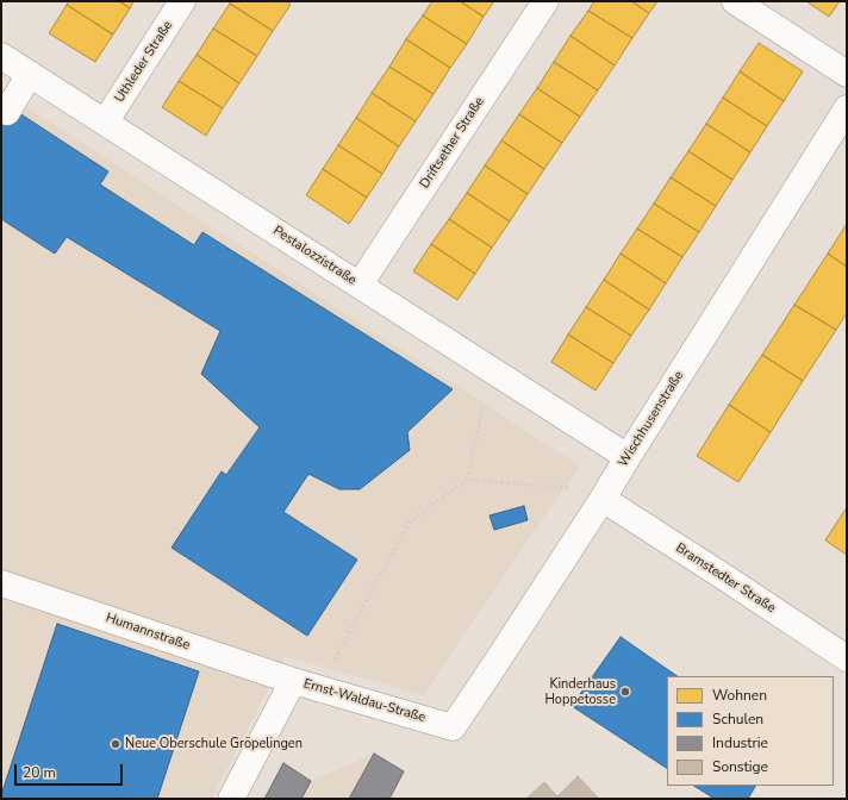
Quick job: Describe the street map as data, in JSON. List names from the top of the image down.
{
  "streets": {
    "street": [
      "Uthleder Straße",
      "Driftsether Straße",
      "Pestalozzistraße",
      "Wischhusenstraße",
      "Bramstedter Straße",
      "Humannstraße",
      "Ernst-Waldau-Straße"
    ]
  },
  "crossings": [
    ["Uthleder Straße", "Pestalozzistraße"],
    ["Driftsether Straße", "Pestalozzistraße"],
    ["Pestalozzistraße", "Wischhusenstraße"],
    ["Wischhusenstraße", "Bramstedter Straße"],
    ["Wischhusenstraße", "Ernst-Waldau-Straße"],
    ["Humannstraße", "Ernst-Waldau-Straße"]
  ],
  "places": ["Kinderhaus Hoppetosse", "Neue Oberschule Gröpelingen"],
  "legend": [
    "Wohnen",
    "Schulen",
    "Industrie",
    "Sonstige"
  ],
  "scale_bar": "20 m"
}
